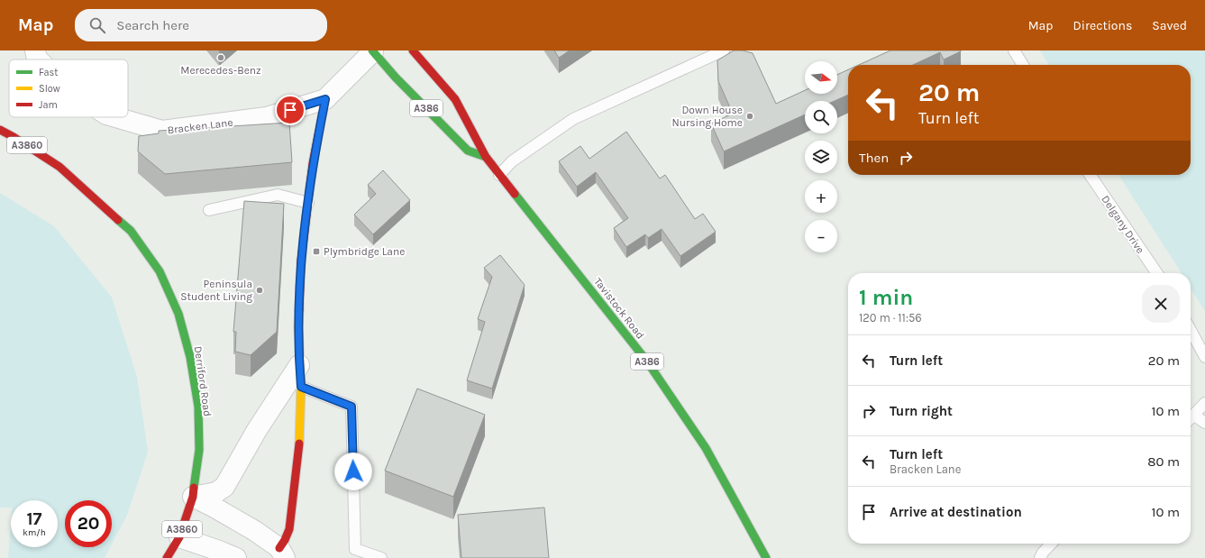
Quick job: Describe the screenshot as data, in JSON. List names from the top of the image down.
{
  "streets": {
    "main road": [
      "A386",
      "A3860",
      "Tavistock Road",
      "Derriford Road"
    ],
    "street": ["Bracken Lane"],
    "lane": ["Delgany Drive"]
  },
  "crossings": [
    ["A386", "Tavistock Road"]
  ],
  "places": {
    "other": ["Merecedes-Benz", "Down House Nursing Home", "Peninsula Student Living"],
    "transit": ["Plymbridge Lane"]
  },
  "legend": ["Fast", "Slow", "Jam"],
  "north": "right",
  "page": {
    "header": "Map",
    "search": "Search here",
    "nav": ["Map", "Directions", "Saved"],
    "map_buttons": ["+", "−"],
    "turn": ["20 m", "Turn left"],
    "then": "Then",
    "heading": ["1 min", "120 m · 11:56"],
    "list": [
      {
        "name": "Turn left",
        "value": "20 m"
      },
      {
        "name": "Turn right",
        "value": "10 m"
      },
      {
        "name": "Turn left",
        "note": "Bracken Lane",
        "value": "80 m"
      },
      {
        "name": "Arrive at destination",
        "value": "10 m"
      }
    ],
    "speed": "17 km/h",
    "limit": "20"
  }
}
